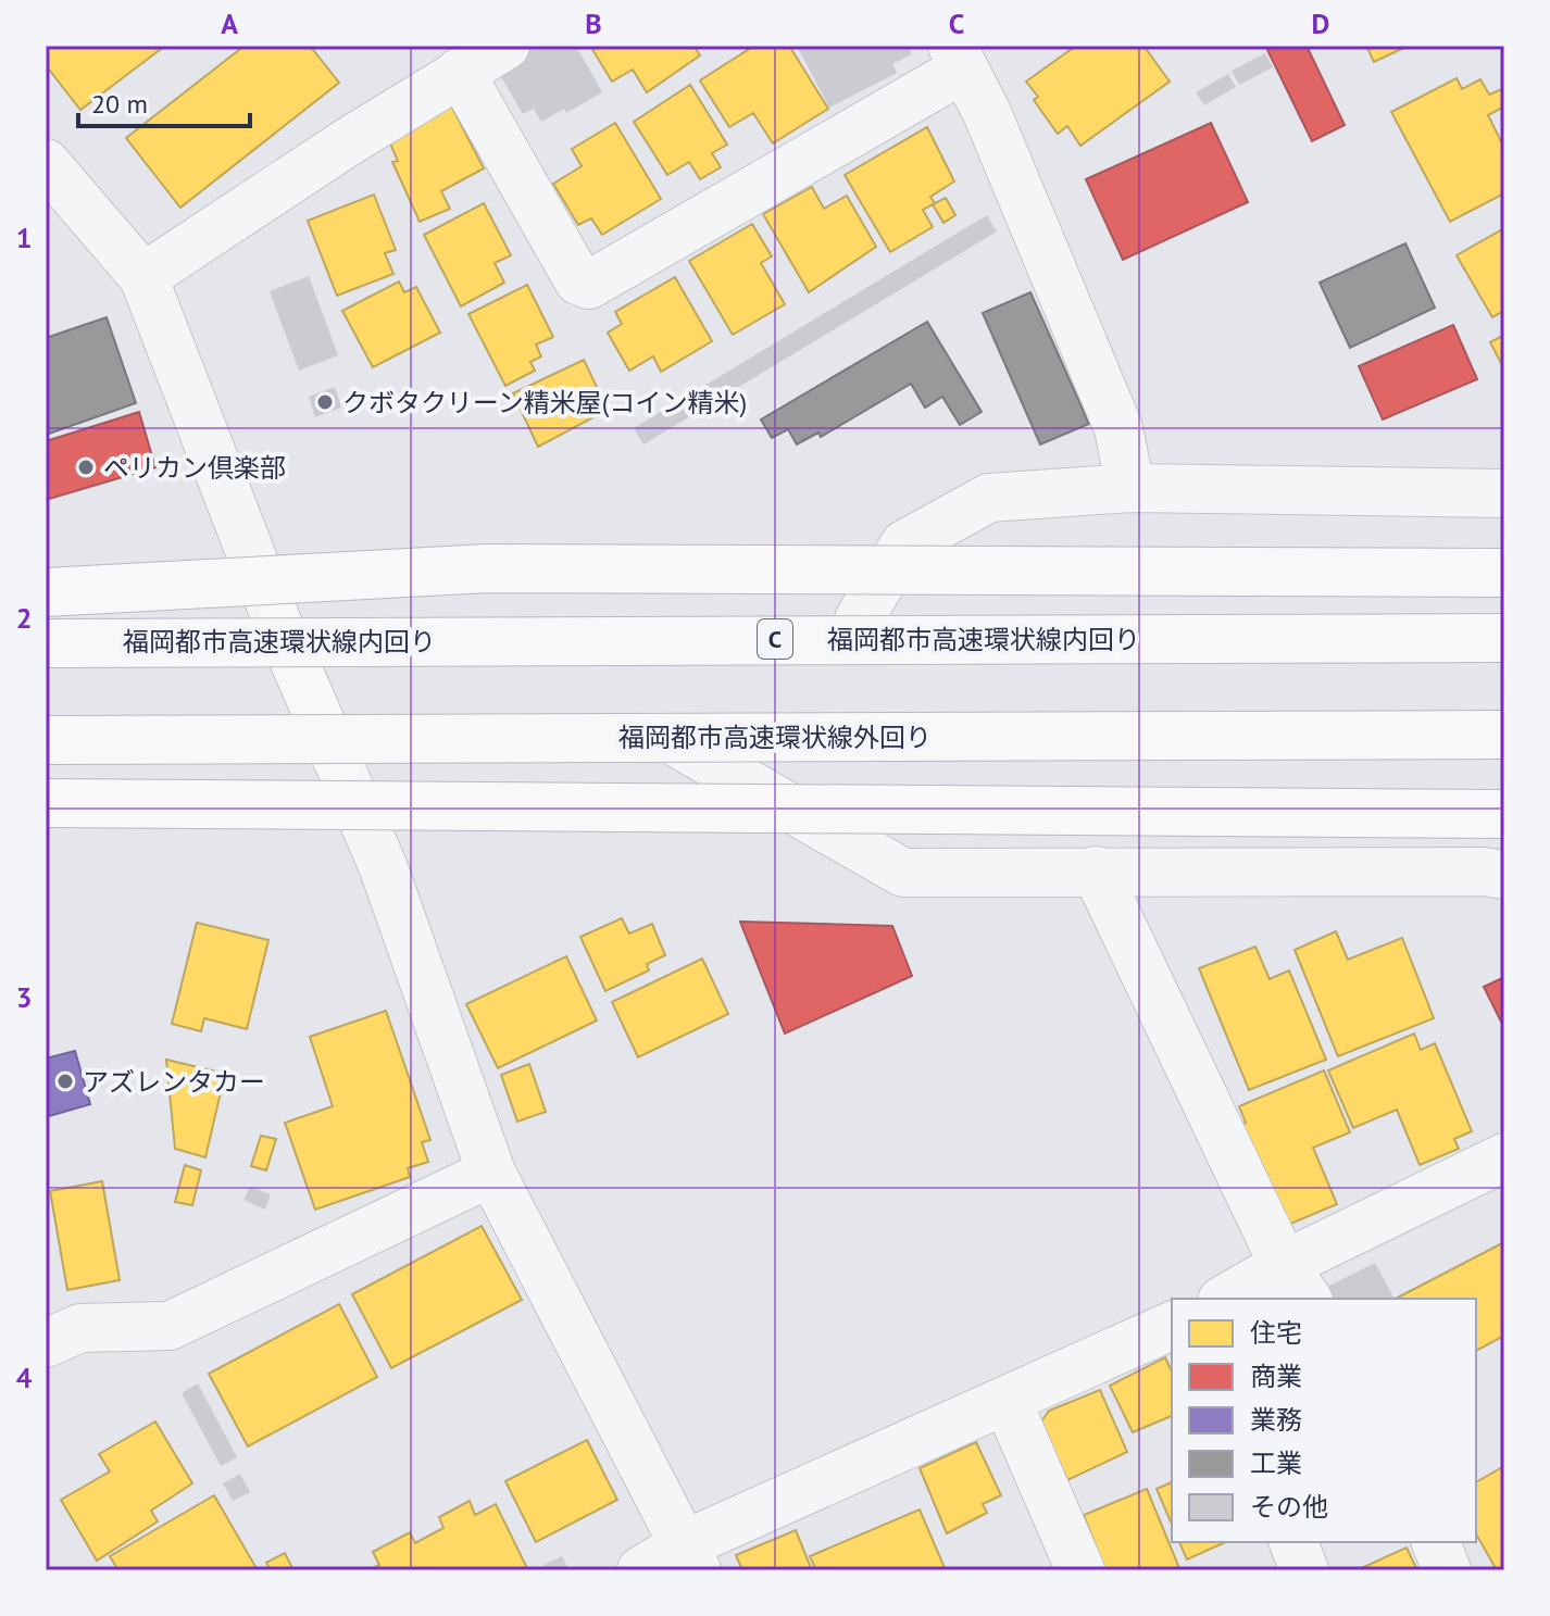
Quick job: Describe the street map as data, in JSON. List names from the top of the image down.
{
  "streets": {
    "main road": ["C", "福岡都市高速環状線内回り", "福岡都市高速環状線外回り"]
  },
  "places": ["クボタクリーン精米屋(コイン精米)", "ペリカン倶楽部", "アズレンタカー"],
  "legend": [
    "住宅",
    "商業",
    "業務",
    "工業",
    "その他"
  ],
  "scale_bar": "20 m",
  "grid": {
    "columns": [
      "A",
      "B",
      "C",
      "D"
    ],
    "rows": [
      "1",
      "2",
      "3",
      "4"
    ]
  }
}
